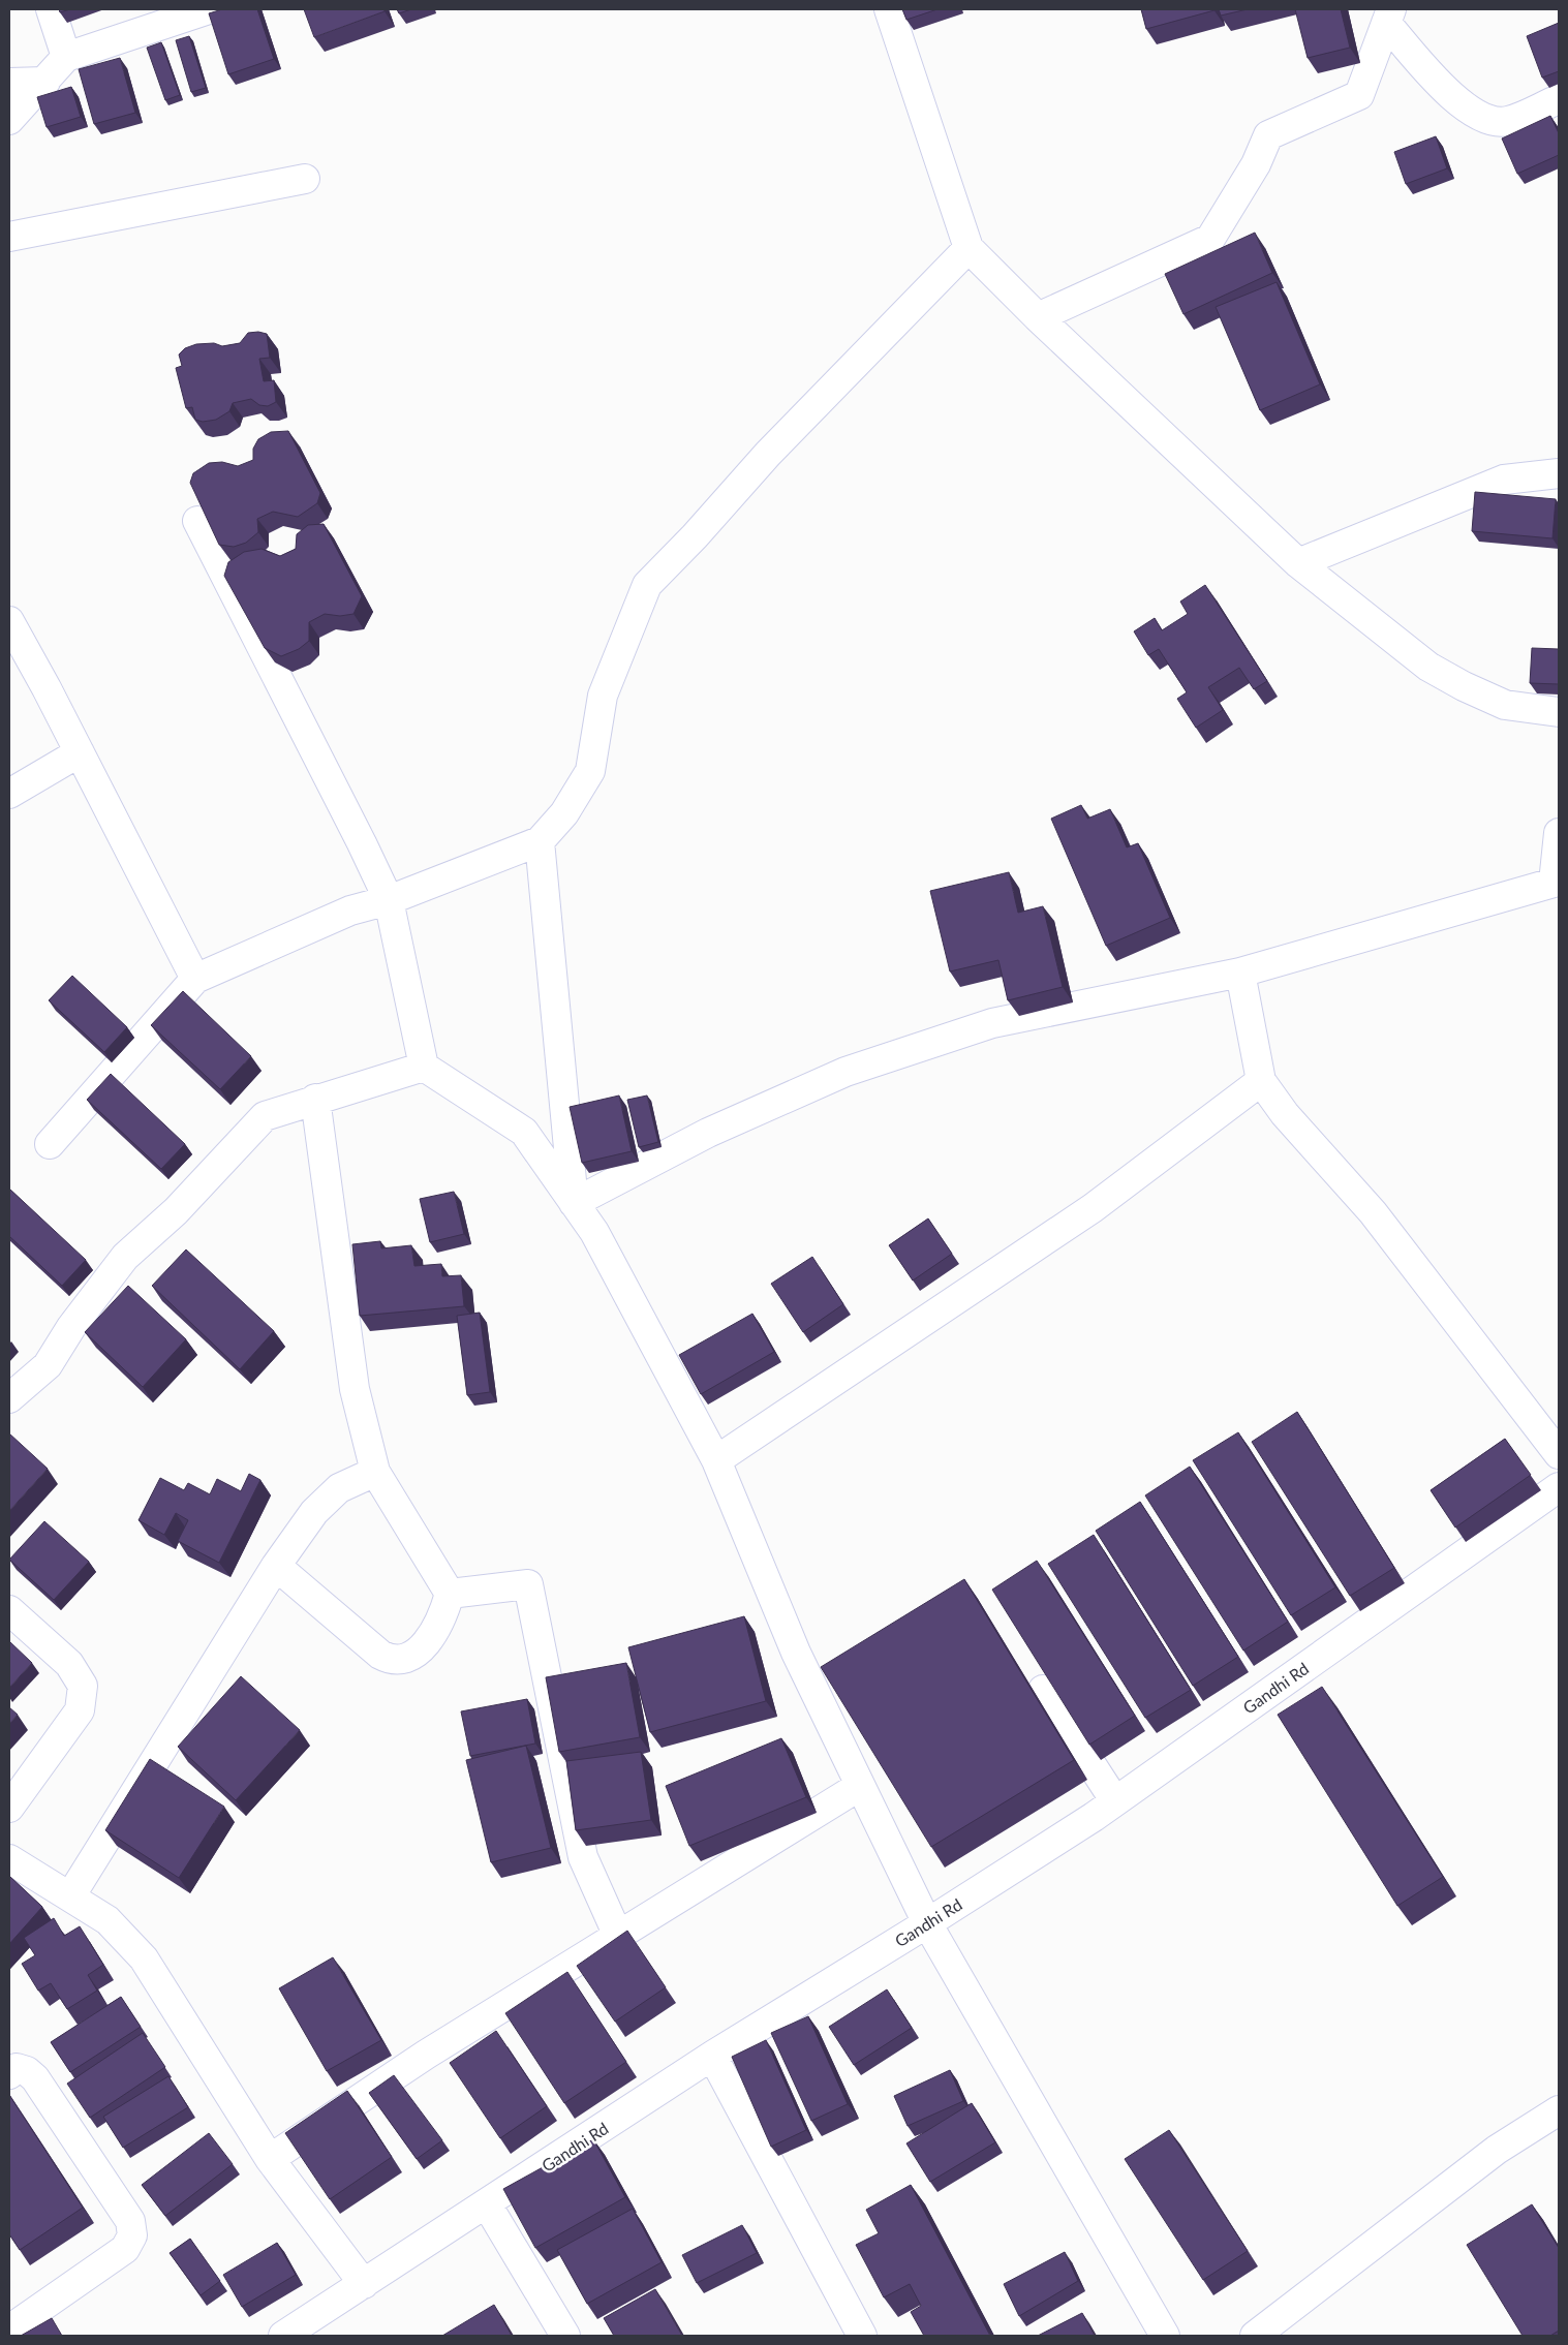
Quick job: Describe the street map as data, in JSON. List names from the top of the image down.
{
  "streets": {
    "street": ["Gandhi Rd"]
  }
}
